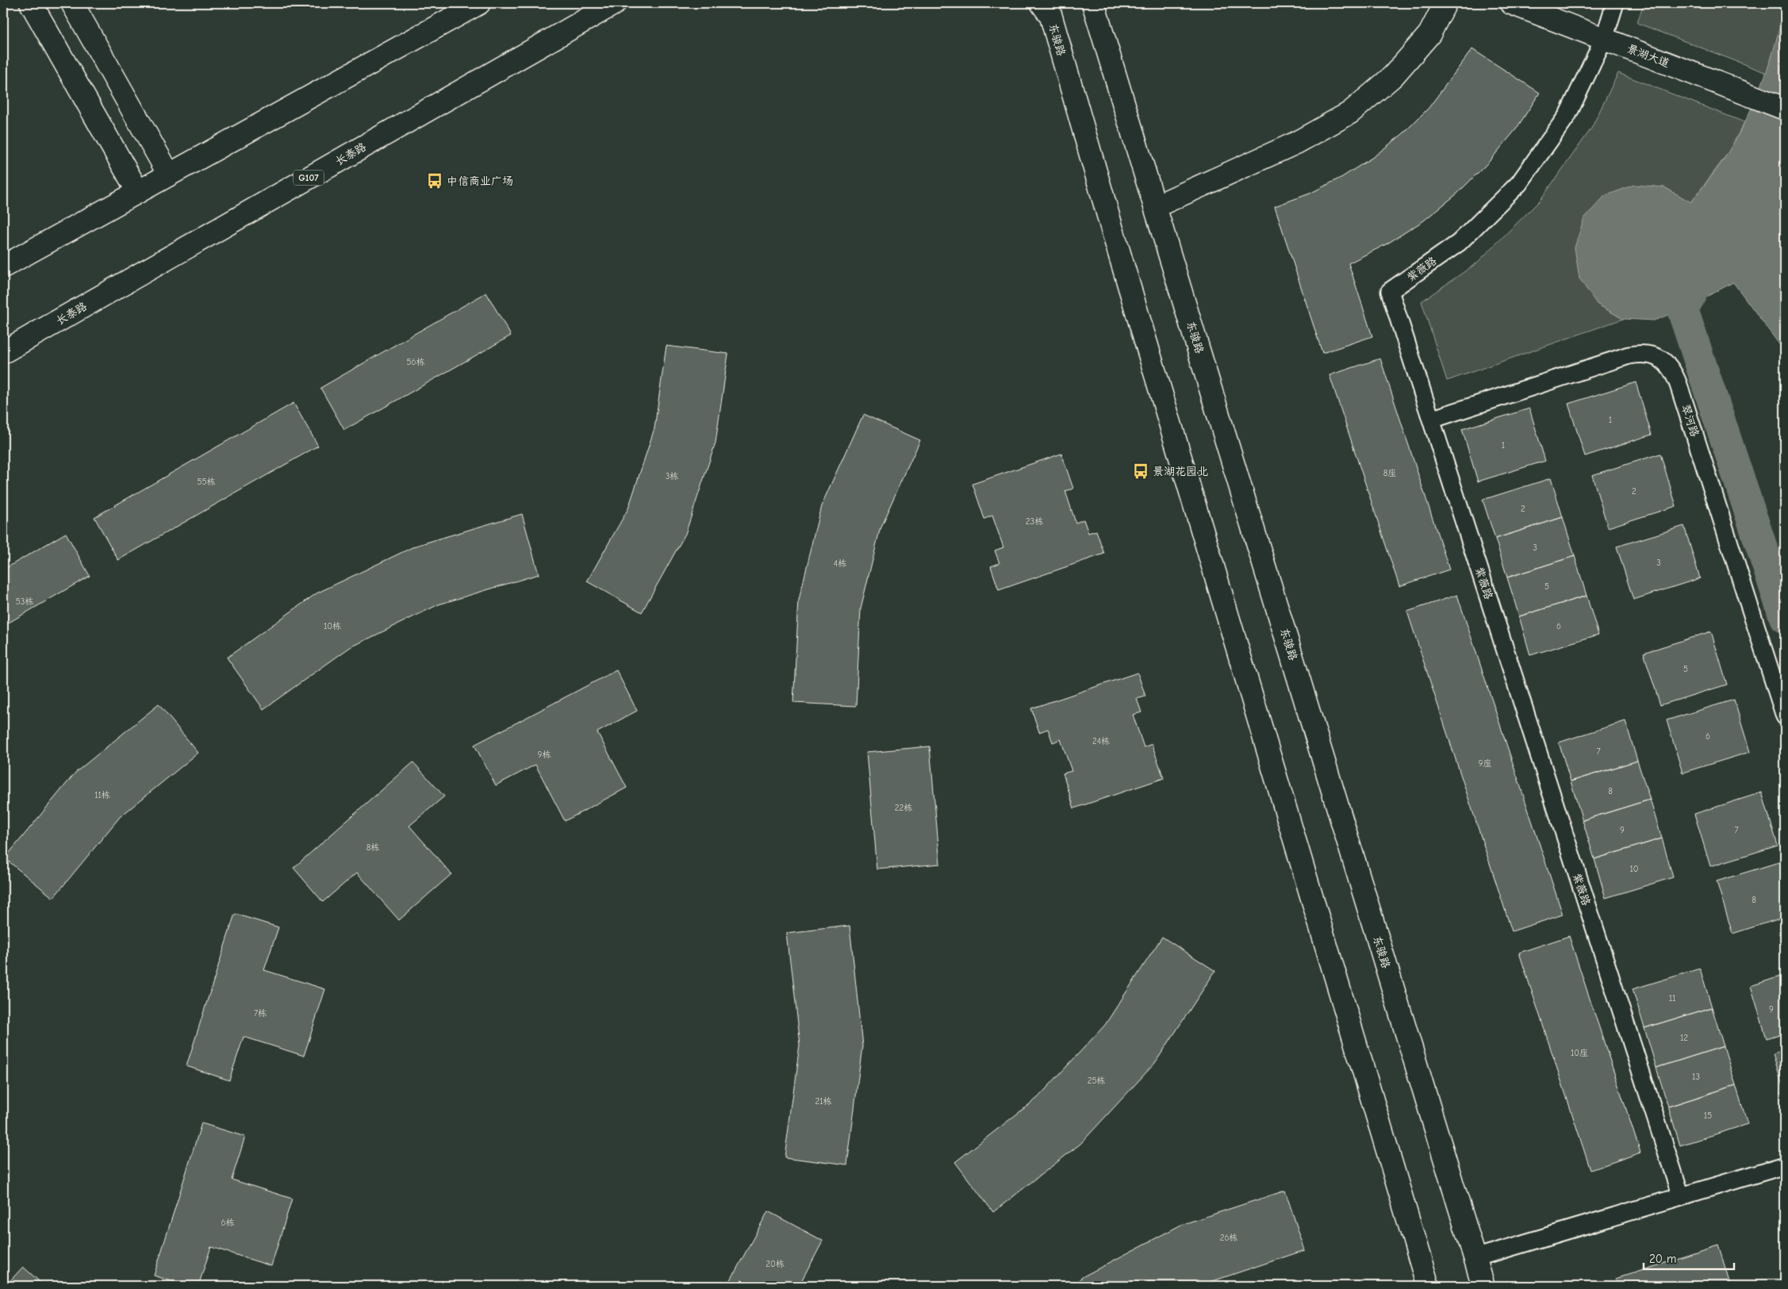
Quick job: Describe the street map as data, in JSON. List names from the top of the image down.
{
  "streets": {
    "main road": [
      "东骏路",
      "景湖大道",
      "长泰路",
      "G107"
    ],
    "lane": ["紫薇路", "翠河路"]
  },
  "crossings": [
    ["景湖大道", "紫薇路"],
    ["紫薇路", "翠河路"]
  ],
  "places": {
    "bus stop": ["中信商业广场", "景湖花园北"]
  },
  "house_numbers": [
    "56栋",
    "1",
    "1",
    "8座",
    "3栋",
    "55栋",
    "2",
    "2",
    "23栋",
    "3",
    "3",
    "4栋",
    "5",
    "53栋",
    "10栋",
    "6",
    "5",
    "6",
    "24栋",
    "7",
    "9栋",
    "9座",
    "8",
    "11栋",
    "22栋",
    "9",
    "7",
    "8栋",
    "10",
    "8",
    "11",
    "9",
    "7栋",
    "12",
    "10座",
    "13",
    "25栋",
    "21栋",
    "15",
    "6栋",
    "26栋",
    "20栋"
  ],
  "scale_bar": "20 m"
}
